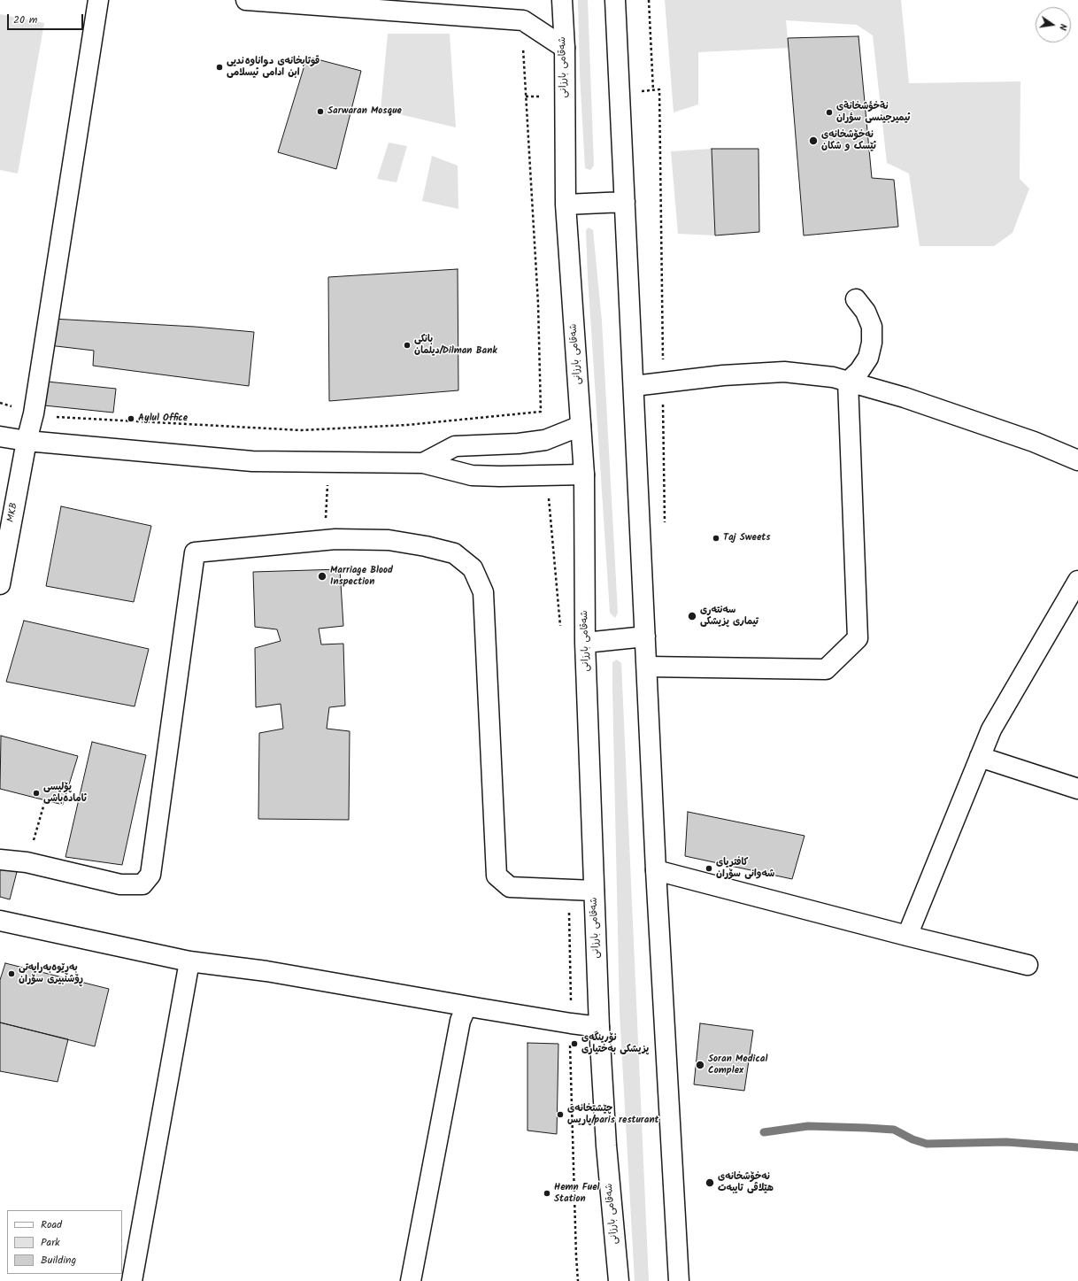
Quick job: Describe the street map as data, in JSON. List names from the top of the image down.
{
  "streets": {
    "main road": ["شەقامی بارزانی", "MKB"]
  },
  "places": [
    "قوتابخانەی دواناوەندیی ابن ادامی ئیسلامی",
    "Sarwaran Mosque",
    "نةخؤشخانةى ئیميرجينسى سؤران",
    "نەخۆشخانەی ئێسک و شکان",
    "بانکی دیلمان/Dilman Bank",
    "Aylul Office",
    "Taj Sweets",
    "Marriage Blood Inspection",
    "سەنتەری تیماری پزیشکی",
    "پۆلیسی ئامادەباشی",
    "کافتریای شەوانی سۆران",
    "بەڕێوەبەرایەتی ڕۆشنبیری سۆران",
    "نۆرینگەی پزیشکی بەختیاری",
    "Soran Medical Complex",
    "چێشتخانەی پاریس/paris resturant",
    "نەخۆشخانەی هێلاڤی تایبەت",
    "Hemn Fuel Station"
  ],
  "legend": ["Road", "Park", "Building"],
  "scale_bar": "20 m",
  "north": "right"
}
